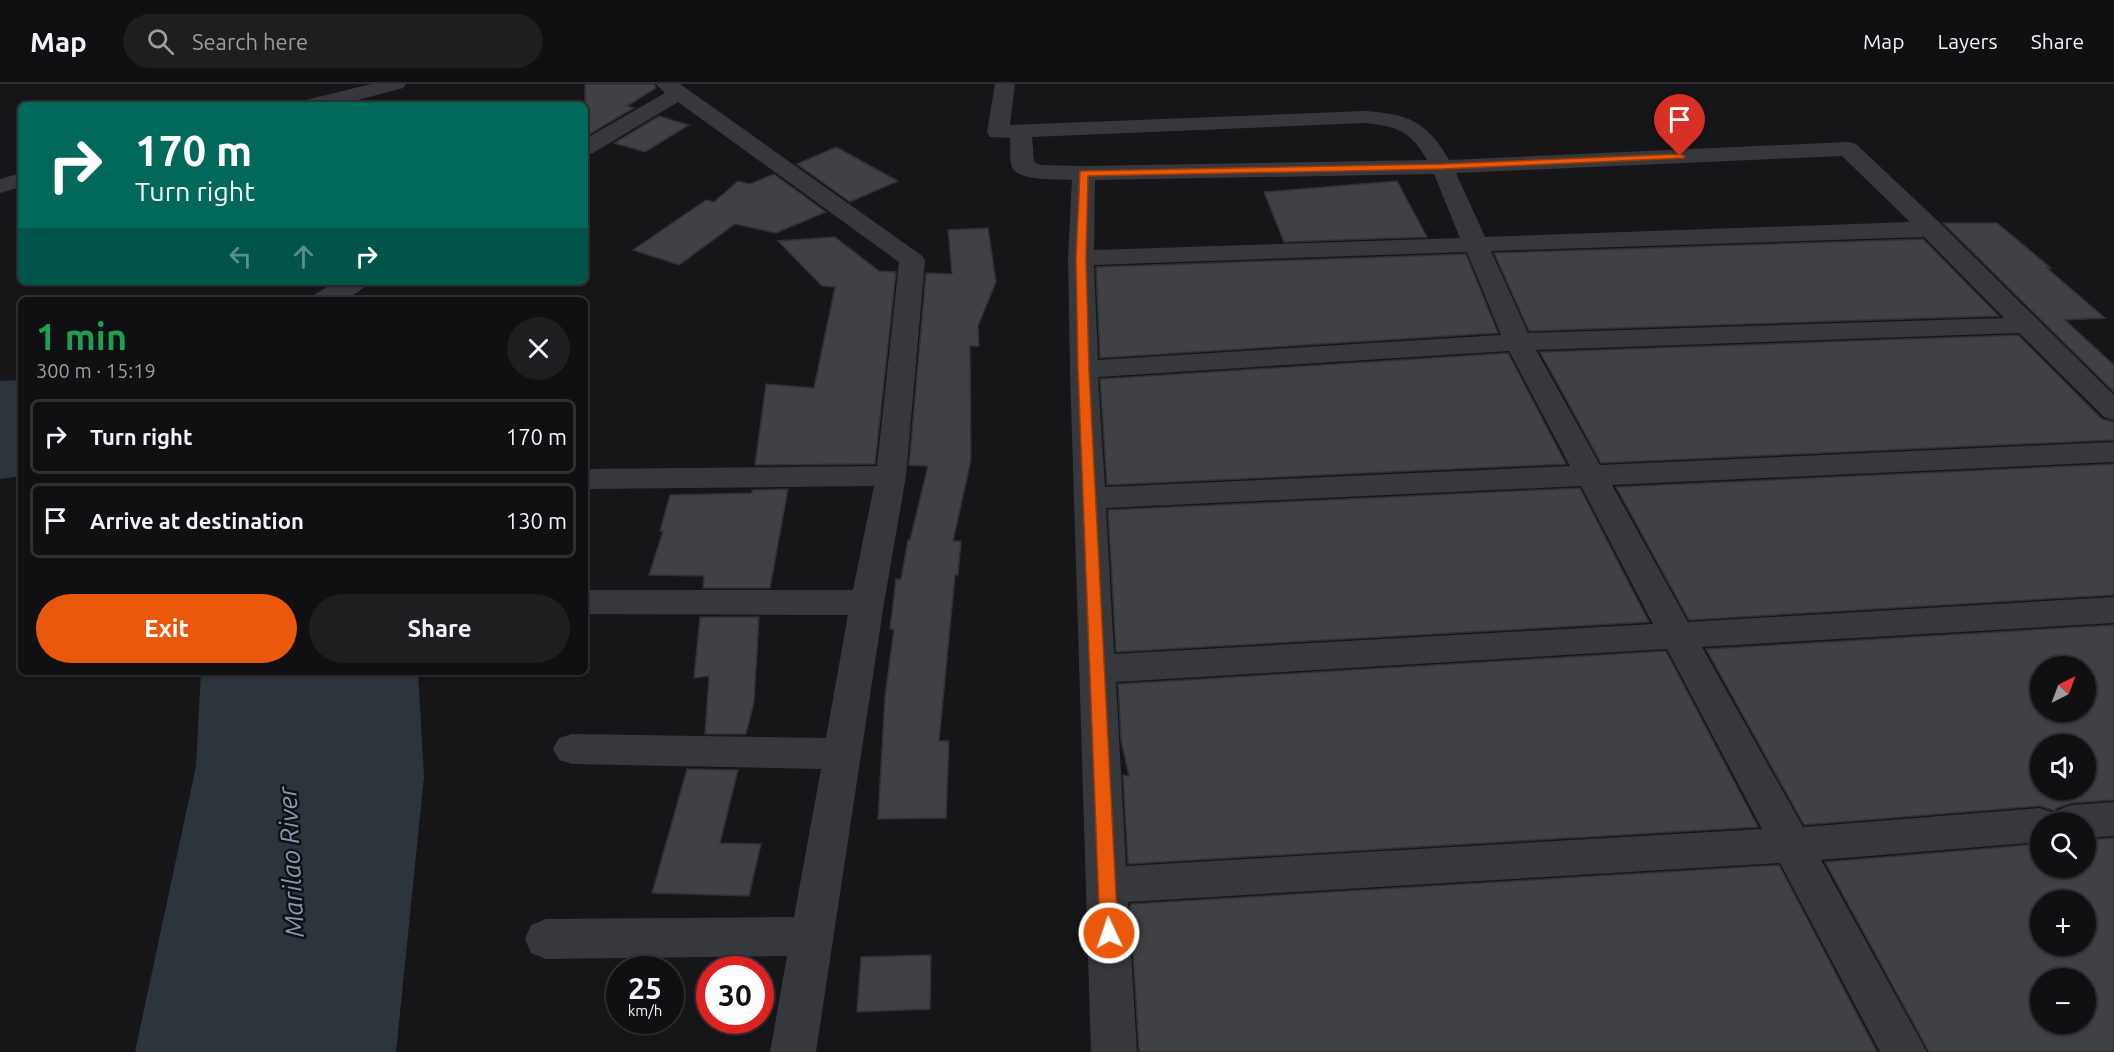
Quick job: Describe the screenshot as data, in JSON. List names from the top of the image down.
{
  "water": ["Marilao River"],
  "north": "top right",
  "page": {
    "header": "Map",
    "search": "Search here",
    "nav": ["Map", "Layers", "Share"],
    "turn": ["170 m", "Turn right"],
    "heading": ["1 min", "300 m · 15:19"],
    "list": [
      {
        "name": "Turn right",
        "value": "170 m"
      },
      {
        "name": "Arrive at destination",
        "value": "130 m"
      }
    ],
    "buttons": ["Exit", "Share"],
    "map_buttons": ["+", "−"],
    "speed": "25 km/h",
    "limit": "30"
  }
}
